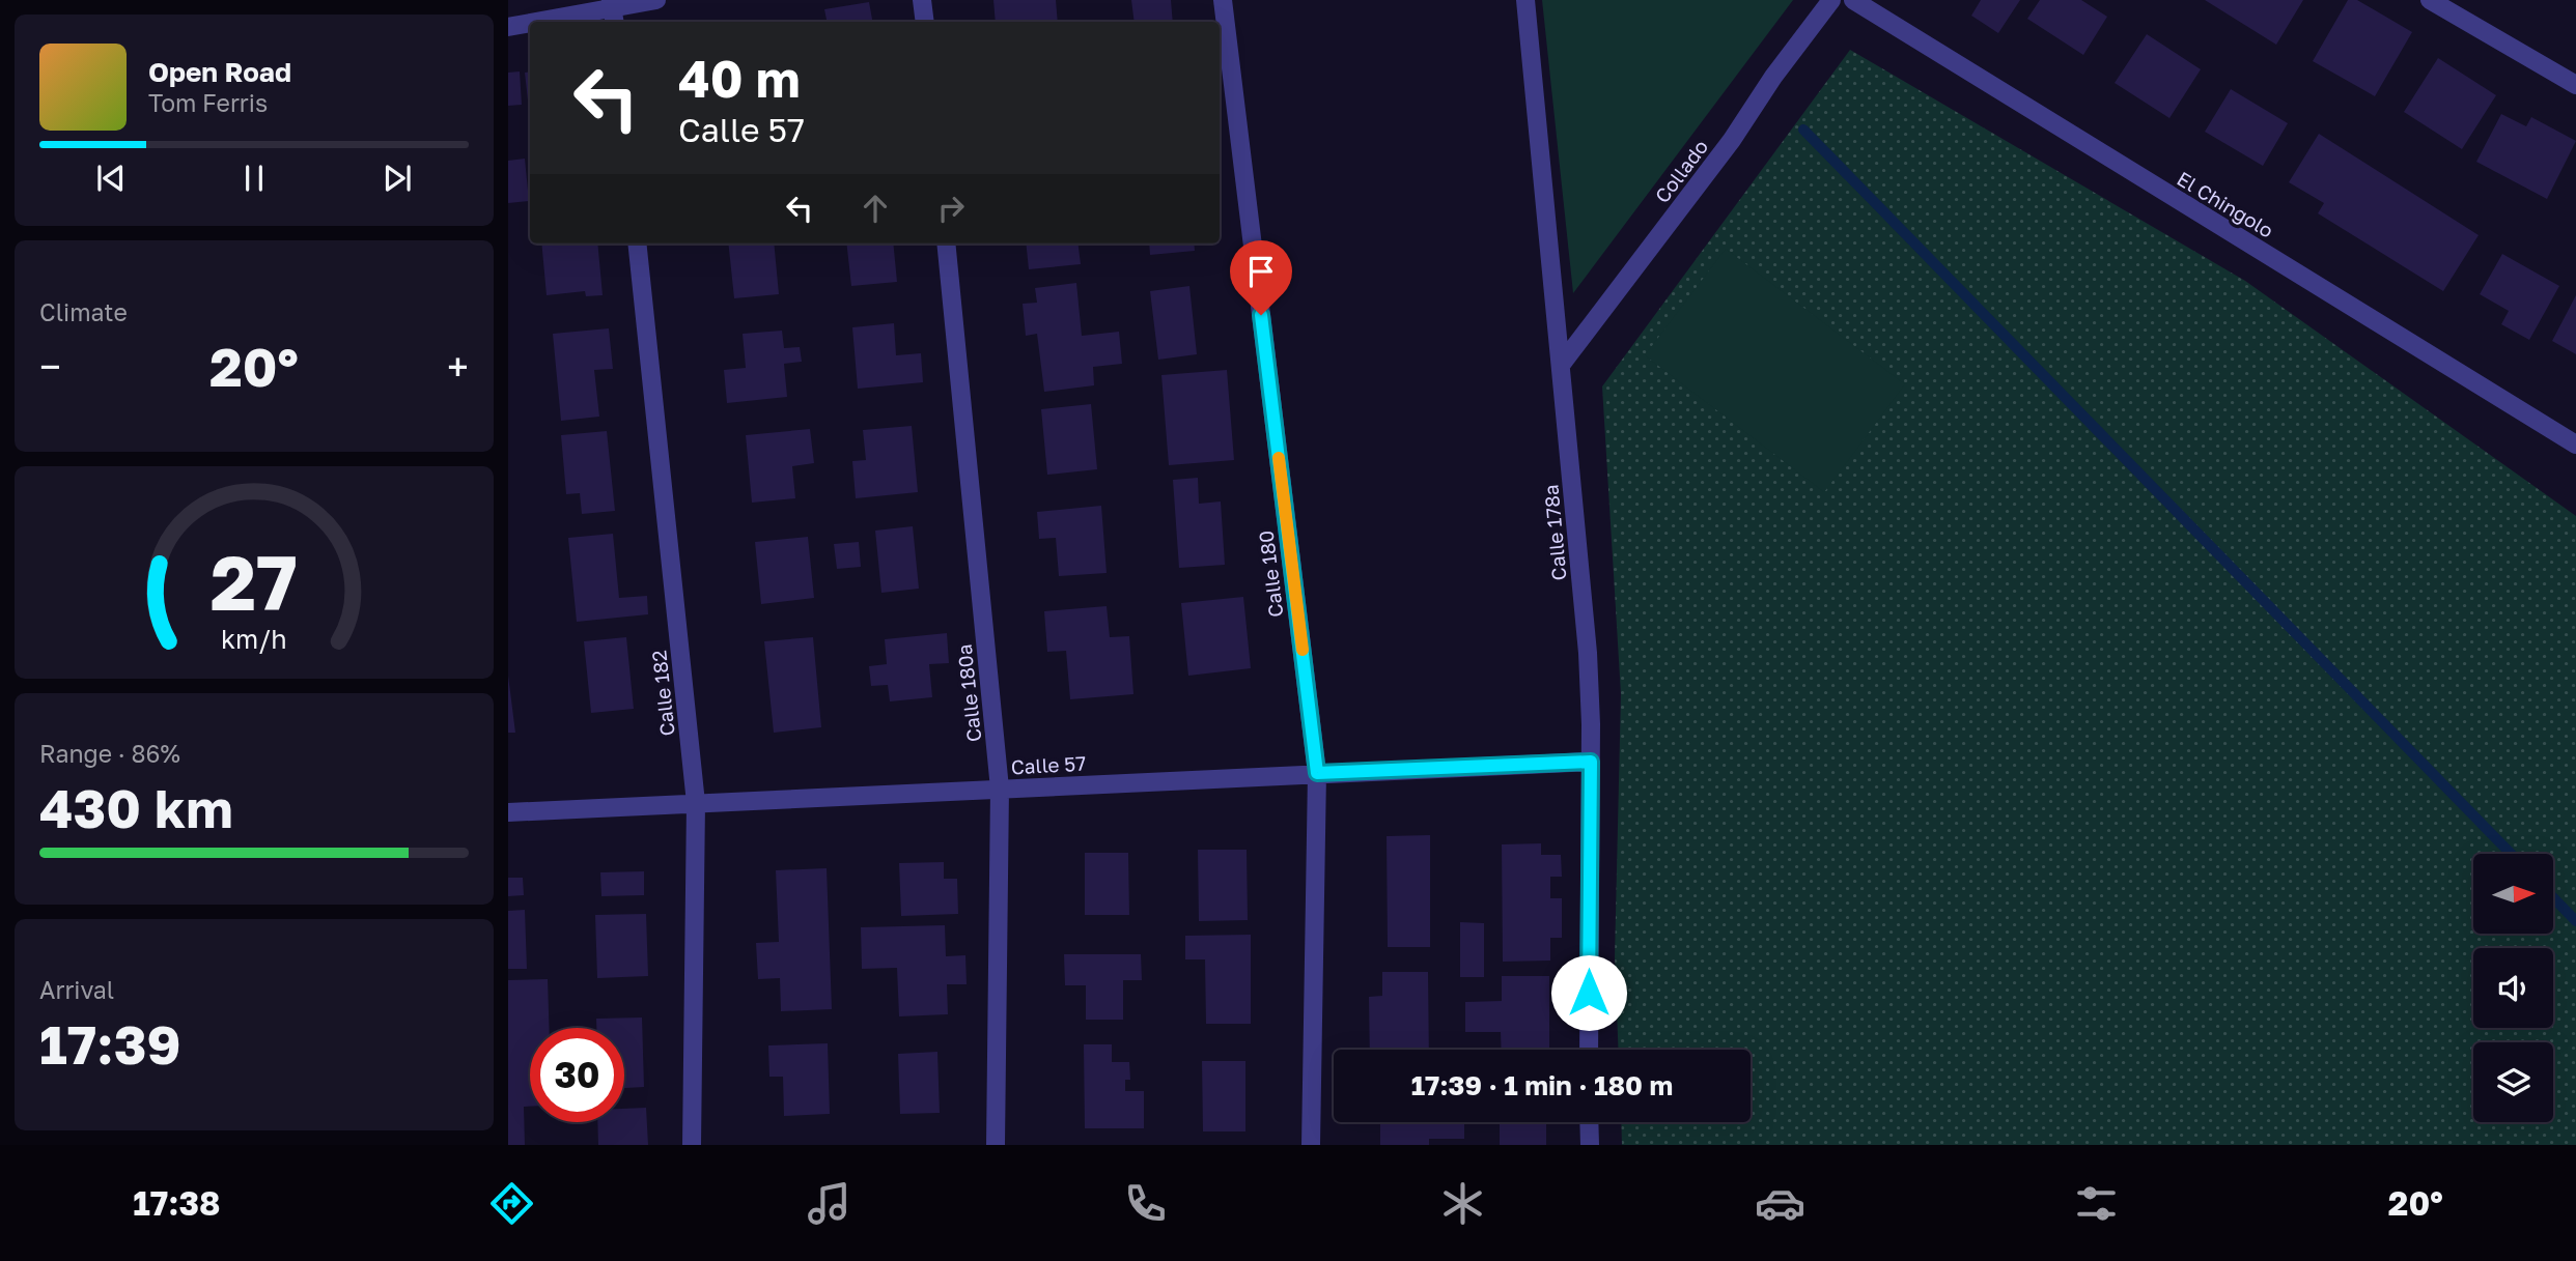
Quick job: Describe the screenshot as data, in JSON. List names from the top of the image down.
{
  "streets": {
    "street": [
      "Collado",
      "El Chingolo",
      "Calle 178a",
      "Calle 180",
      "Calle 182",
      "Calle 180a",
      "Calle 57"
    ]
  },
  "crossings": [
    ["Collado", "Calle 178a"],
    ["Calle 178a", "Calle 57"],
    ["Calle 180", "Calle 57"],
    ["Calle 182", "Calle 57"],
    ["Calle 180a", "Calle 57"]
  ],
  "north": "right",
  "page": {
    "turn": ["40 m", "Calle 57"],
    "song": ["Open Road", "Tom Ferris"],
    "tile": [
      "Climate",
      ["Range · 86%", "430 km"],
      ["Arrival", "17:39"]
    ],
    "heat": ["−", "20°", "+"],
    "limit": "30",
    "trip": "17:39 · 1 min · 180 m",
    "tabs": ["17:38", "20°"],
    "gauge": ["27", "km/h"]
  }
}
